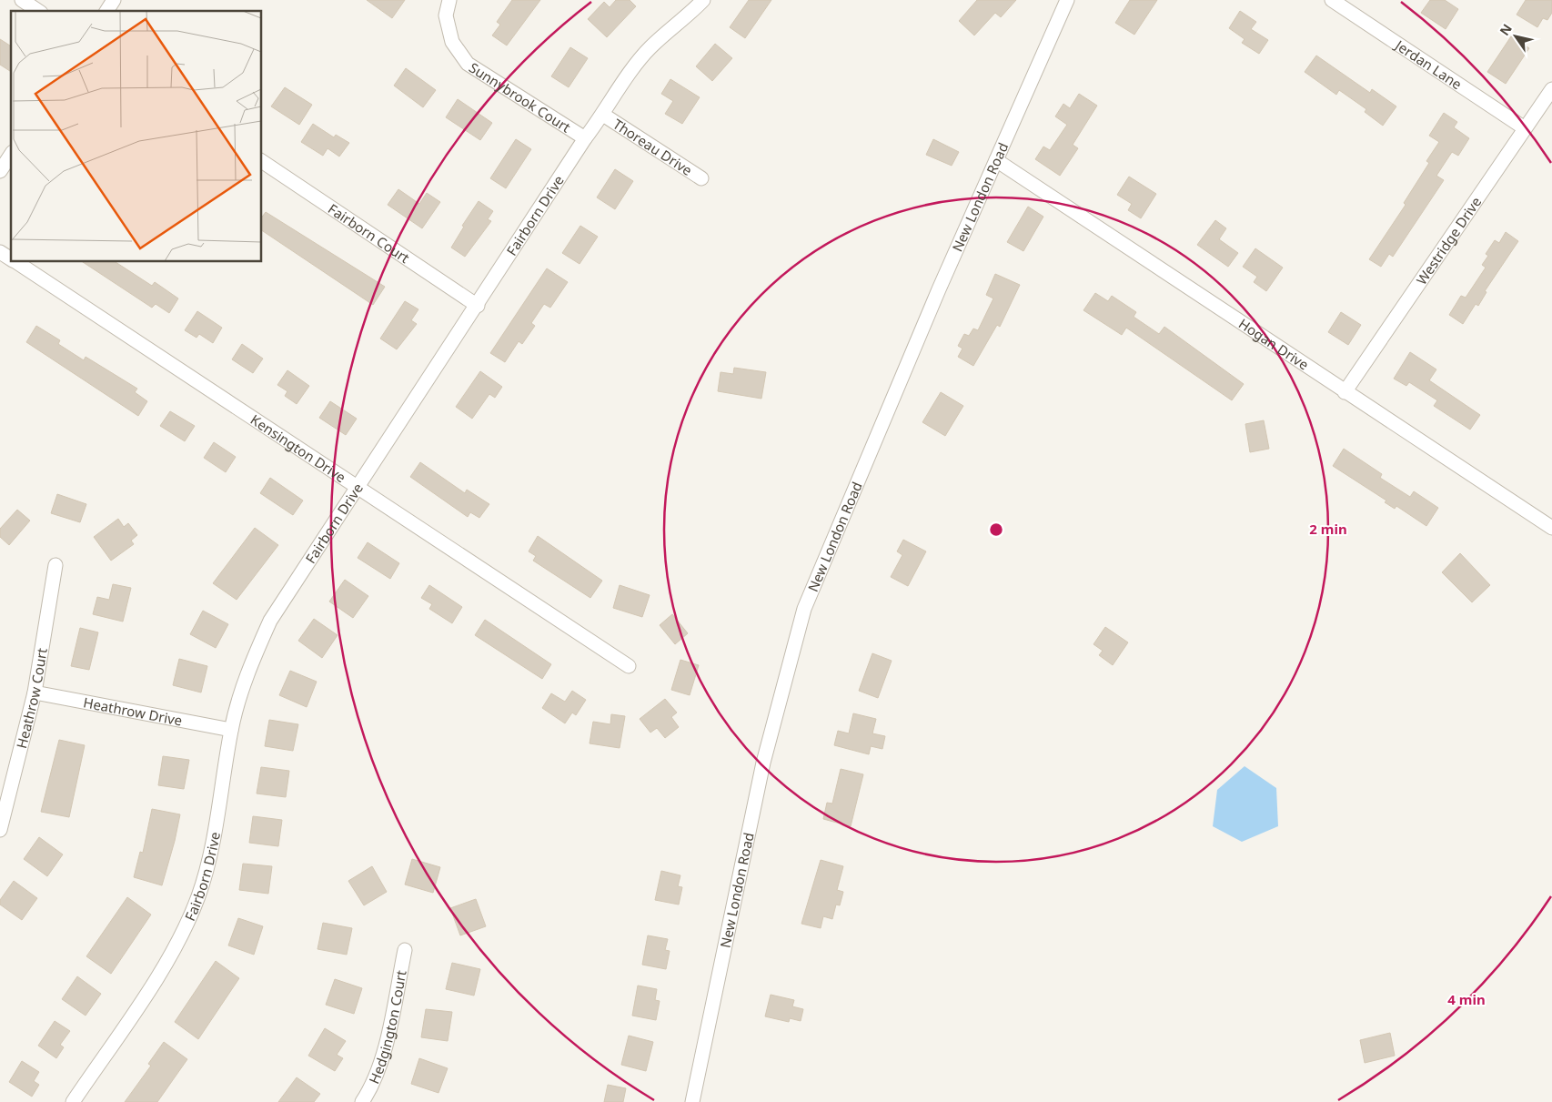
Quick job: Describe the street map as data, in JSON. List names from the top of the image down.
{
  "streets": {
    "street": [
      "Jerdan Lane",
      "Sunnybrook Court",
      "Thoreau Drive",
      "New London Road",
      "Fairborn Drive",
      "Fairborn Court",
      "Westridge Drive",
      "Hogan Drive",
      "Kensington Drive",
      "Heathrow Court",
      "Heathrow Drive",
      "Hedgington Court"
    ]
  },
  "crossings": [
    ["Jerdan Lane", "Westridge Drive"],
    ["Sunnybrook Court", "Fairborn Drive"],
    ["Thoreau Drive", "Fairborn Drive"],
    ["New London Road", "Hogan Drive"],
    ["Fairborn Drive", "Fairborn Court"],
    ["Fairborn Drive", "Kensington Drive"],
    ["Fairborn Drive", "Heathrow Drive"],
    ["Westridge Drive", "Hogan Drive"],
    ["Heathrow Court", "Heathrow Drive"]
  ],
  "north": "top left",
  "rings": ["2 min", "4 min"]
}
